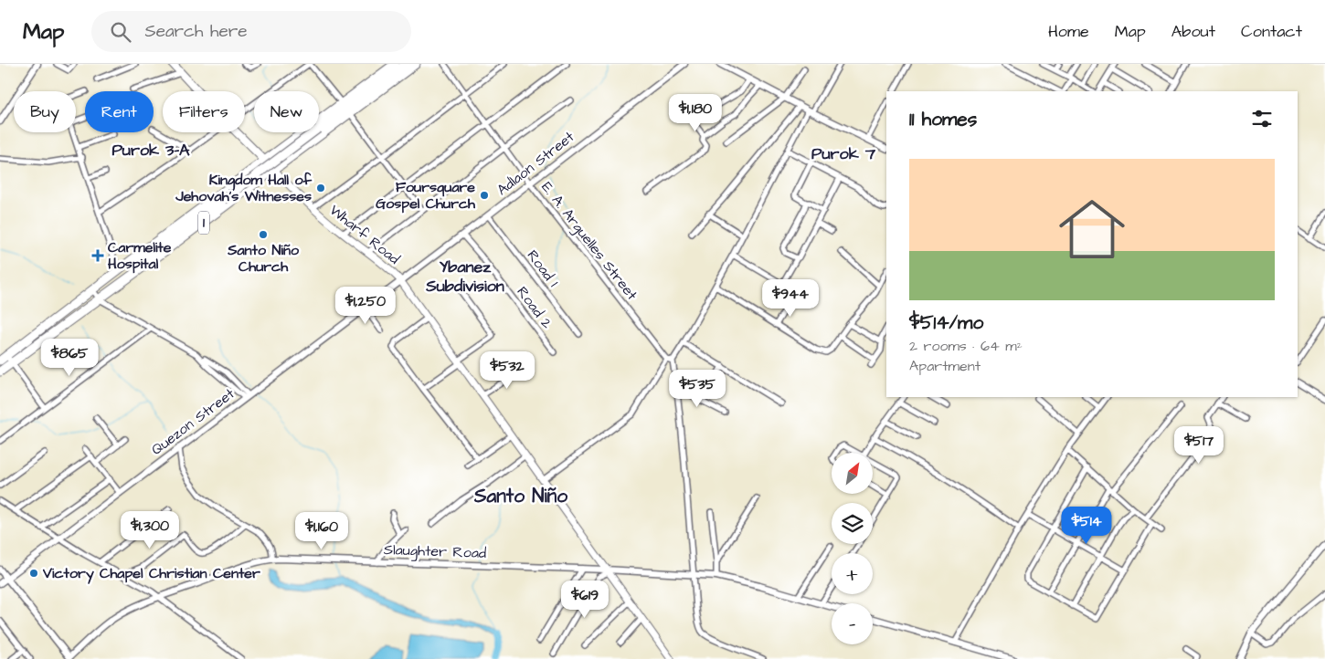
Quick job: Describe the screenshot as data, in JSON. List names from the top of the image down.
{
  "streets": {
    "highway": ["1"],
    "main road": ["Wharf Road"],
    "street": [
      "Adlaon Street",
      "E. A. Arguelles Street",
      "Road 1",
      "Road 2",
      "Quezon Street",
      "Slaughter Road"
    ]
  },
  "crossings": [
    ["Adlaon Street", "Wharf Road"],
    ["Adlaon Street", "E. A. Arguelles Street"],
    ["Adlaon Street", "Road 1"],
    ["Adlaon Street", "Road 2"],
    ["Adlaon Street", "Quezon Street"],
    ["1", "Wharf Road"],
    ["Wharf Road", "Quezon Street"],
    ["Wharf Road", "Slaughter Road"]
  ],
  "districts": [
    "Purok 3-A",
    "Purok 7",
    "Ybanez Subdivision",
    "Santo Niño"
  ],
  "places": {
    "other": [
      "Kingdom Hall of Jehovah's Witnesses",
      "Foursquare Gospel Church",
      "Santo Niño Church",
      "Victory Chapel Christian Center"
    ],
    "health": ["Carmelite Hospital"]
  },
  "north": "top right",
  "page": {
    "header": "Map",
    "search": "Search here",
    "nav": [
      "Home",
      "Map",
      "About",
      "Contact"
    ],
    "chip": [
      "Buy",
      "Rent",
      "Filters",
      "New"
    ],
    "heading": "11 homes",
    "price": [
      "$1,180",
      "$944",
      "$1,250",
      "$865",
      "$532",
      "$535",
      "$517",
      "$514",
      "$1,300",
      "$1,160",
      "$619"
    ],
    "list": [
      {
        "name": "$514/mo",
        "note": "2 rooms · 64 m² · Apartment"
      }
    ],
    "map_buttons": ["+", "−"]
  }
}
